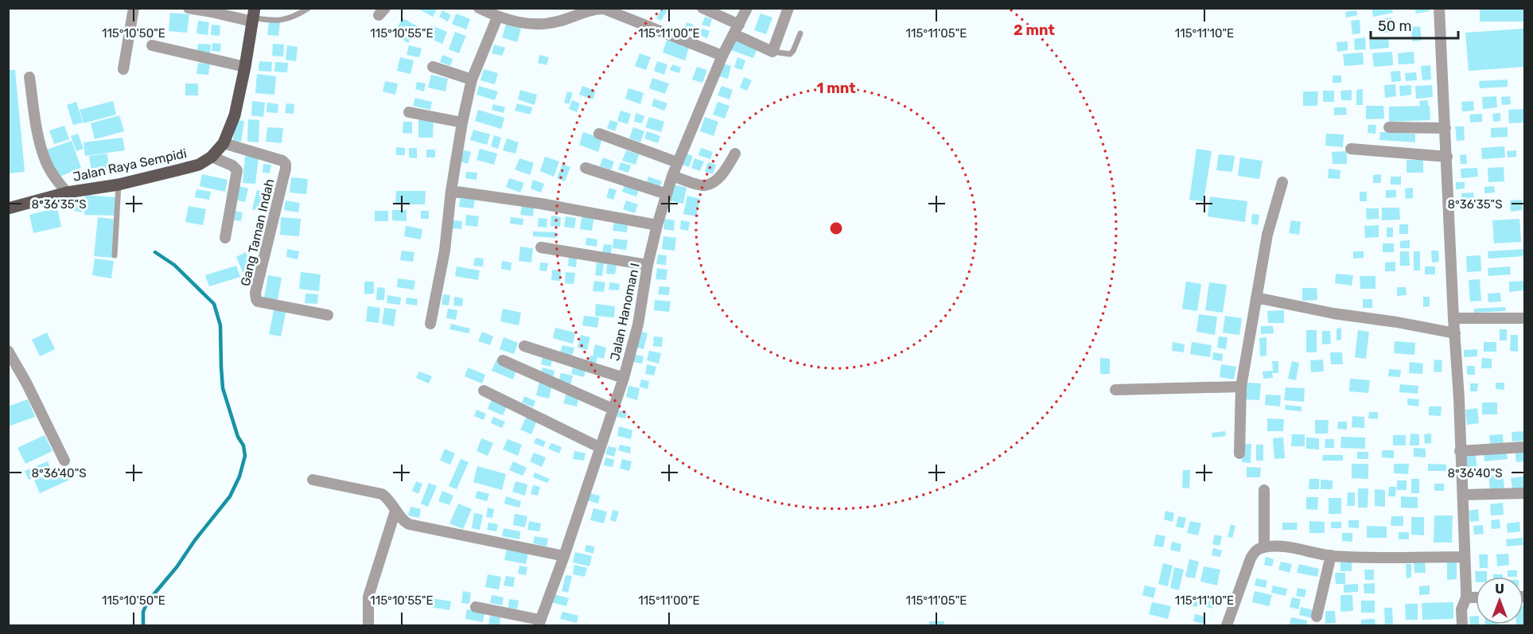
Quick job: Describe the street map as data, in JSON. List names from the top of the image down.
{
  "streets": {
    "main road": ["Jalan Raya Sempidi"],
    "street": ["Gang Taman Indah", "Jalan Hanoman I"]
  },
  "crossings": [
    ["Jalan Raya Sempidi", "Gang Taman Indah"]
  ],
  "scale_bar": "50 m",
  "north": "top",
  "coordinates": [
    "115°10'50\"E",
    "115°10'55\"E",
    "115°11'00\"E",
    "115°11'05\"E",
    "115°11'10\"E",
    "8°36'35\"S",
    "8°36'40\"S"
  ],
  "rings": ["2 mnt", "1 mnt"]
}
